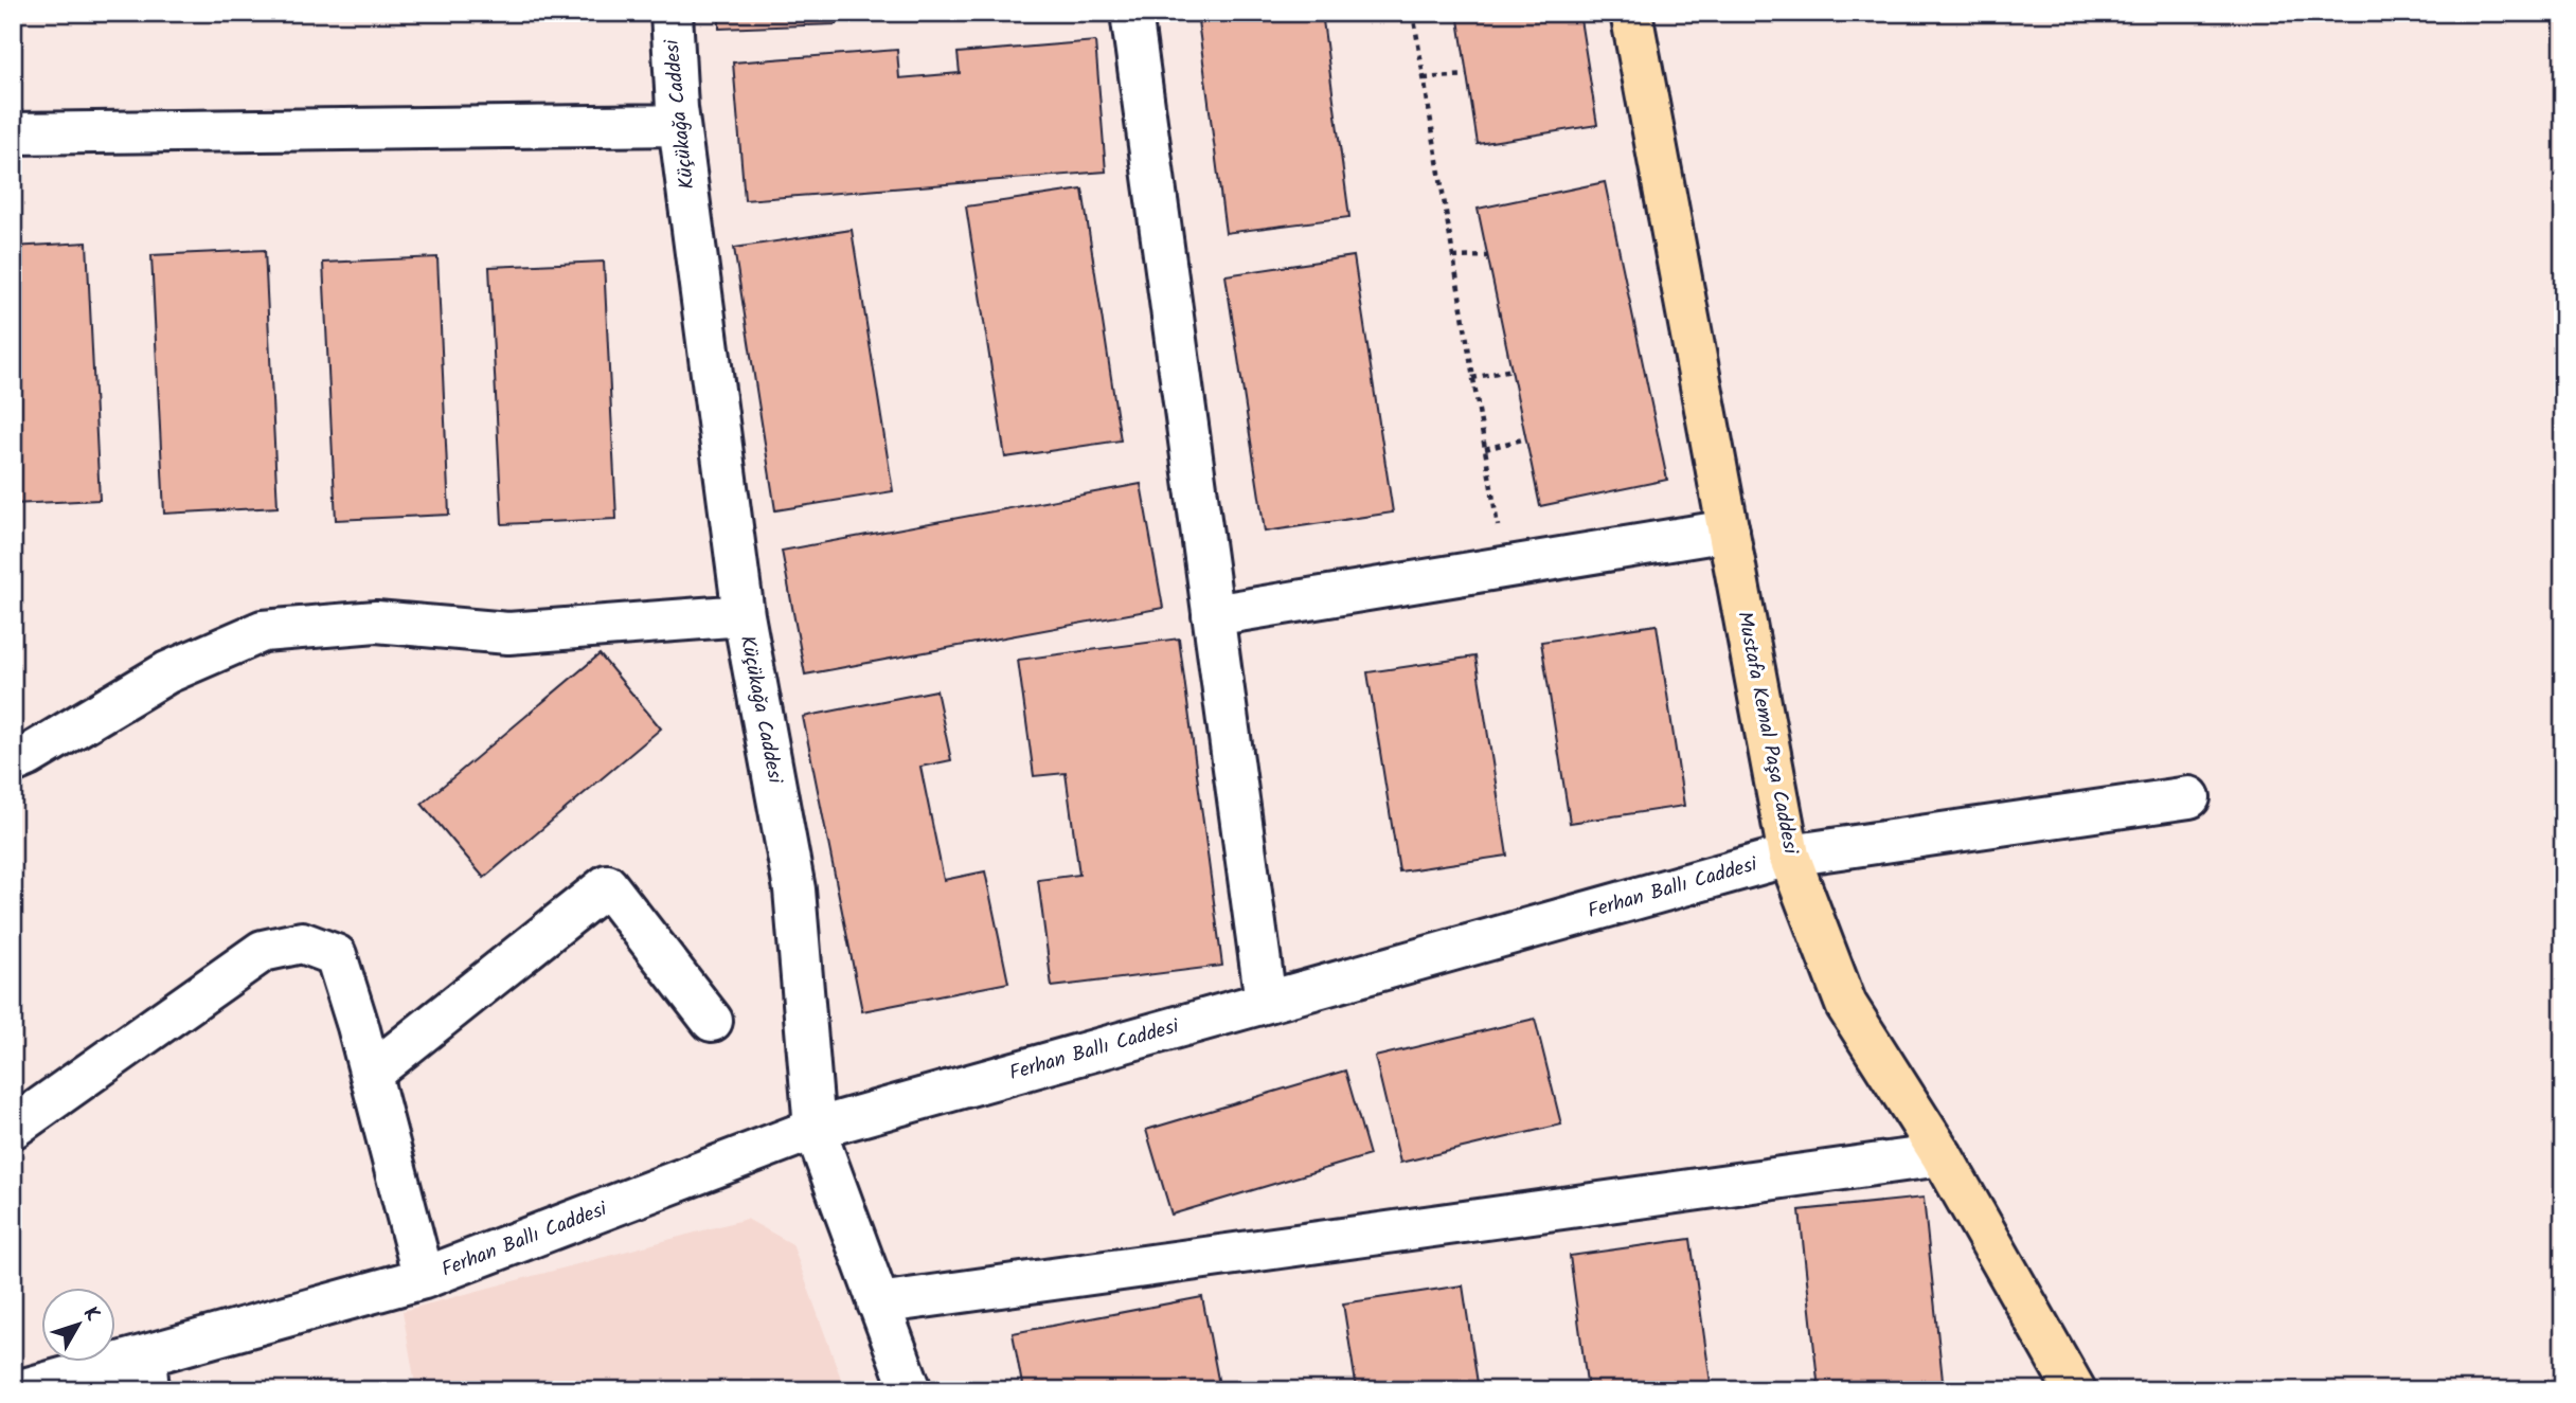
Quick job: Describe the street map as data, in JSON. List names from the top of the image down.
{
  "streets": {
    "main road": ["Mustafa Kemal Paşa Caddesi"],
    "street": ["Küçükağa Caddesi", "Ferhan Ballı Caddesi"]
  },
  "crossings": [
    ["Küçükağa Caddesi", "Ferhan Ballı Caddesi"],
    ["Mustafa Kemal Paşa Caddesi", "Ferhan Ballı Caddesi"]
  ],
  "north": "top right"
}
